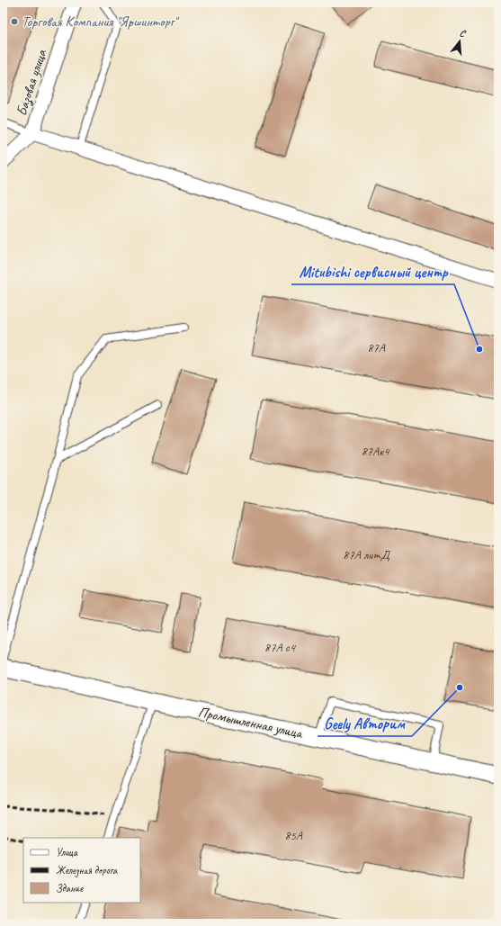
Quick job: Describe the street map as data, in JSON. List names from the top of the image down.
{
  "streets": {
    "street": ["Базовая улица", "Промышленная улица"]
  },
  "places": ["Торговая Компания \"Яршинторг\"", "Mitubishi сервисный центр", "Geely Авторим"],
  "house_numbers": [
    "87А",
    "87Ак4",
    "87А литД",
    "87А с4",
    "85А"
  ],
  "legend": ["Улица", "Железная дорога", "Здание"],
  "north": "top"
}
